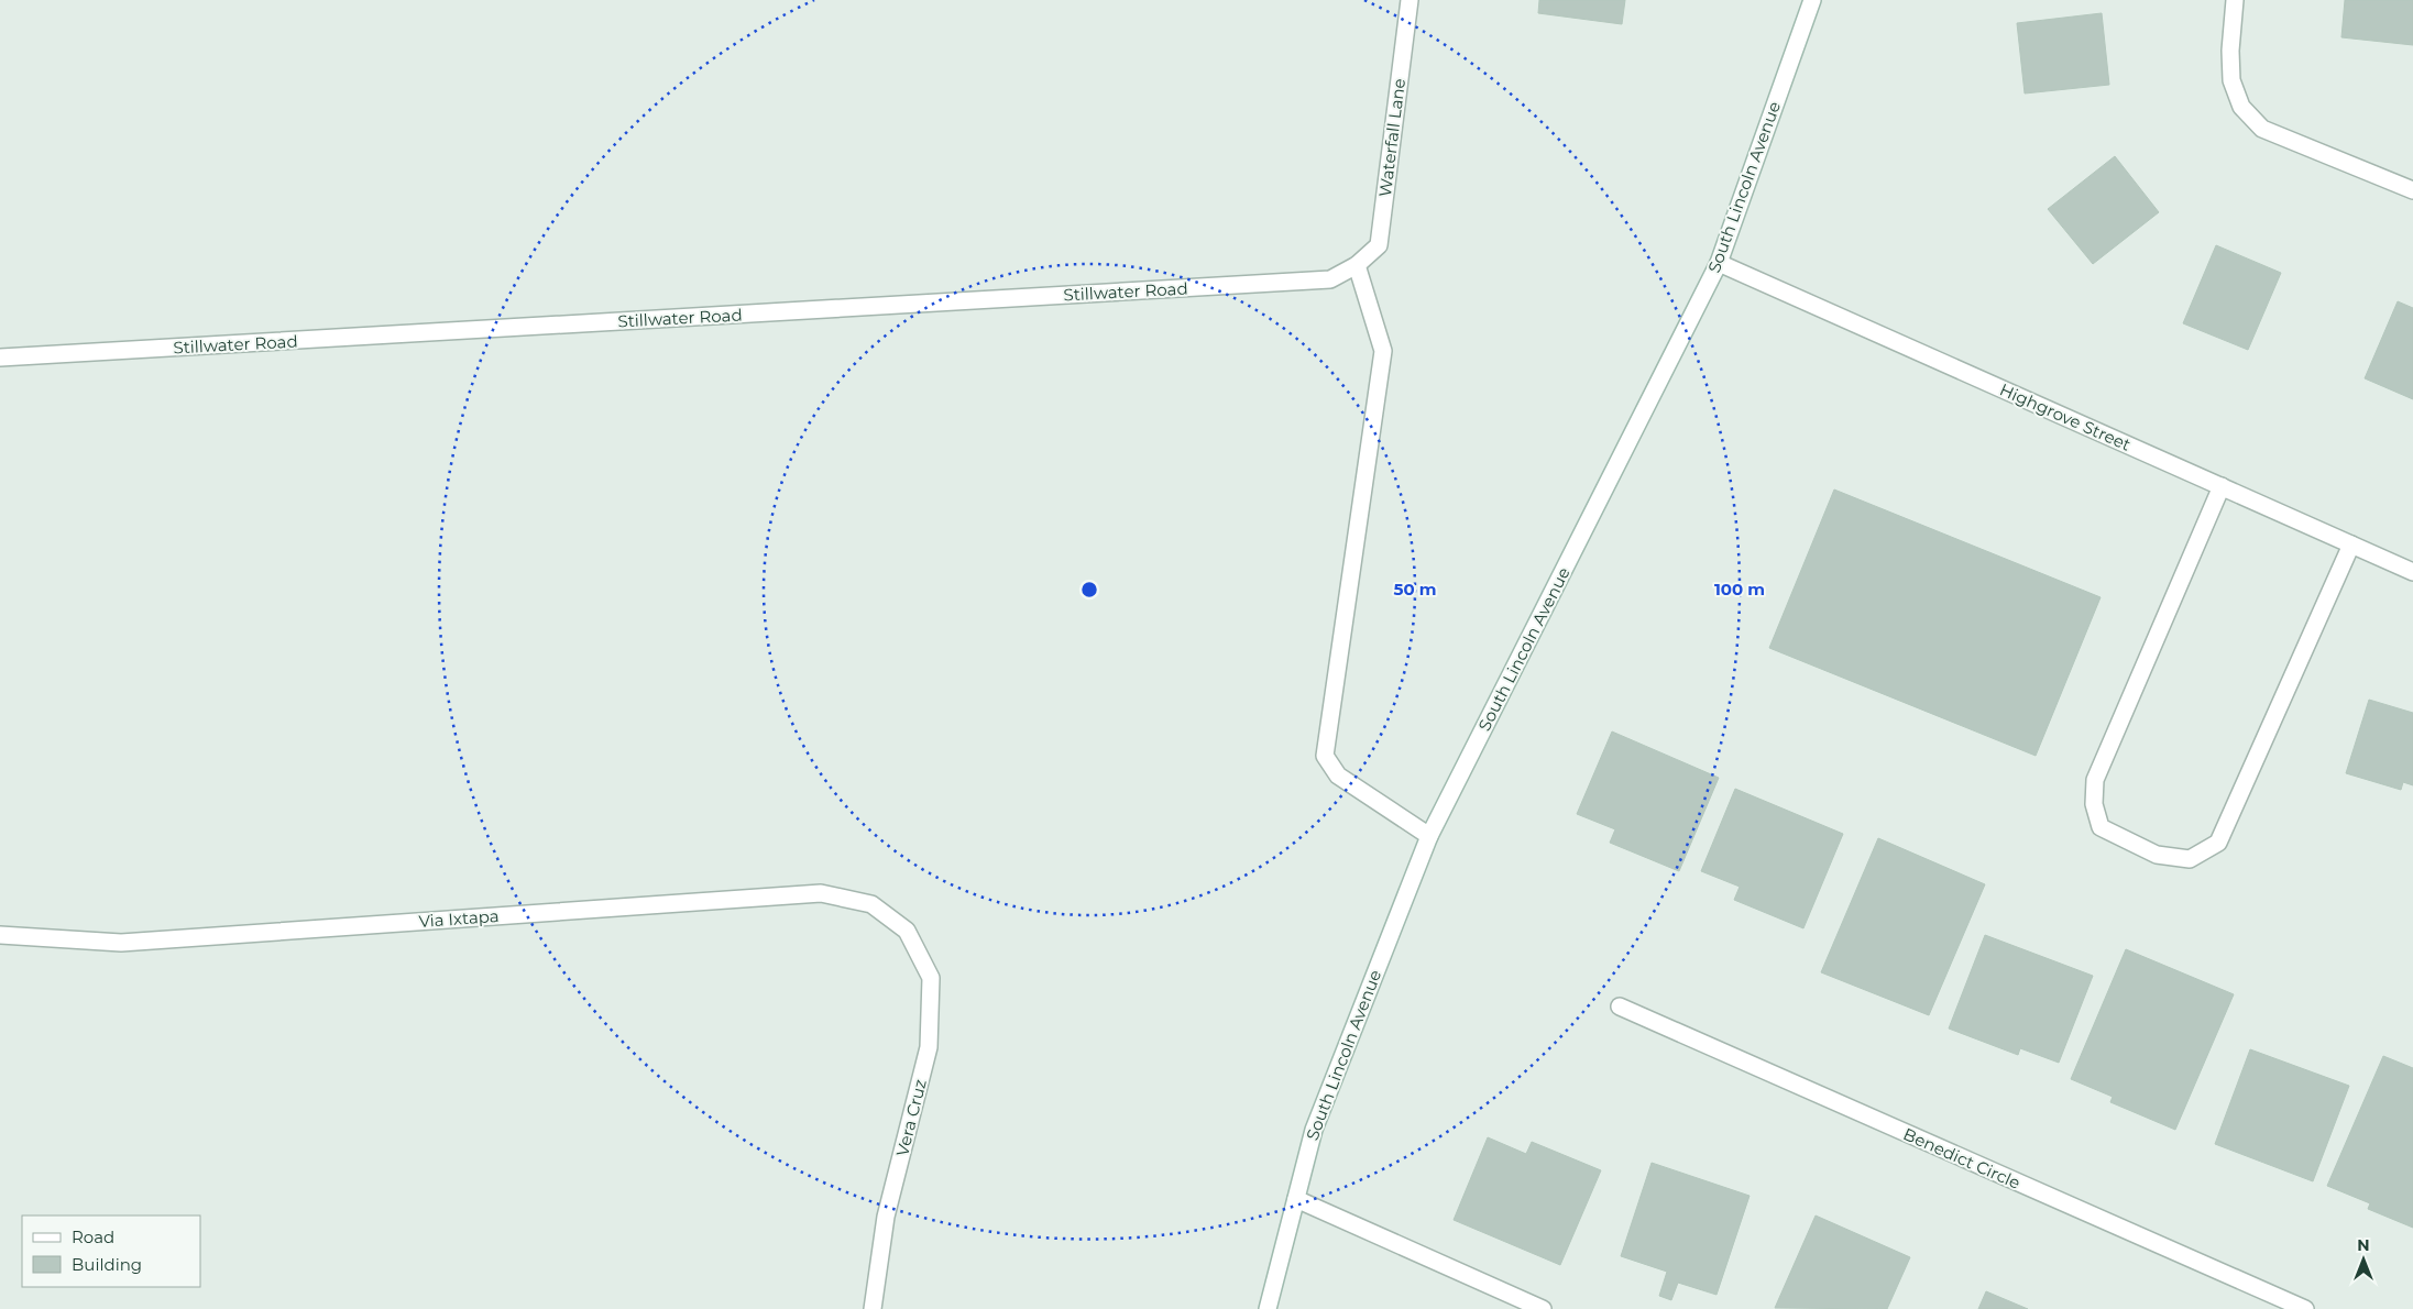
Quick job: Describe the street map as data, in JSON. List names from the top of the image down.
{
  "streets": {
    "street": [
      "Waterfall Lane",
      "South Lincoln Avenue",
      "Stillwater Road",
      "Highgrove Street",
      "Via Ixtapa",
      "Vera Cruz",
      "Benedict Circle"
    ]
  },
  "crossings": [
    ["Waterfall Lane", "Stillwater Road"],
    ["South Lincoln Avenue", "Highgrove Street"],
    ["Via Ixtapa", "Vera Cruz"]
  ],
  "legend": ["Road", "Building"],
  "north": "top",
  "rings": ["50 m", "100 m"]
}
